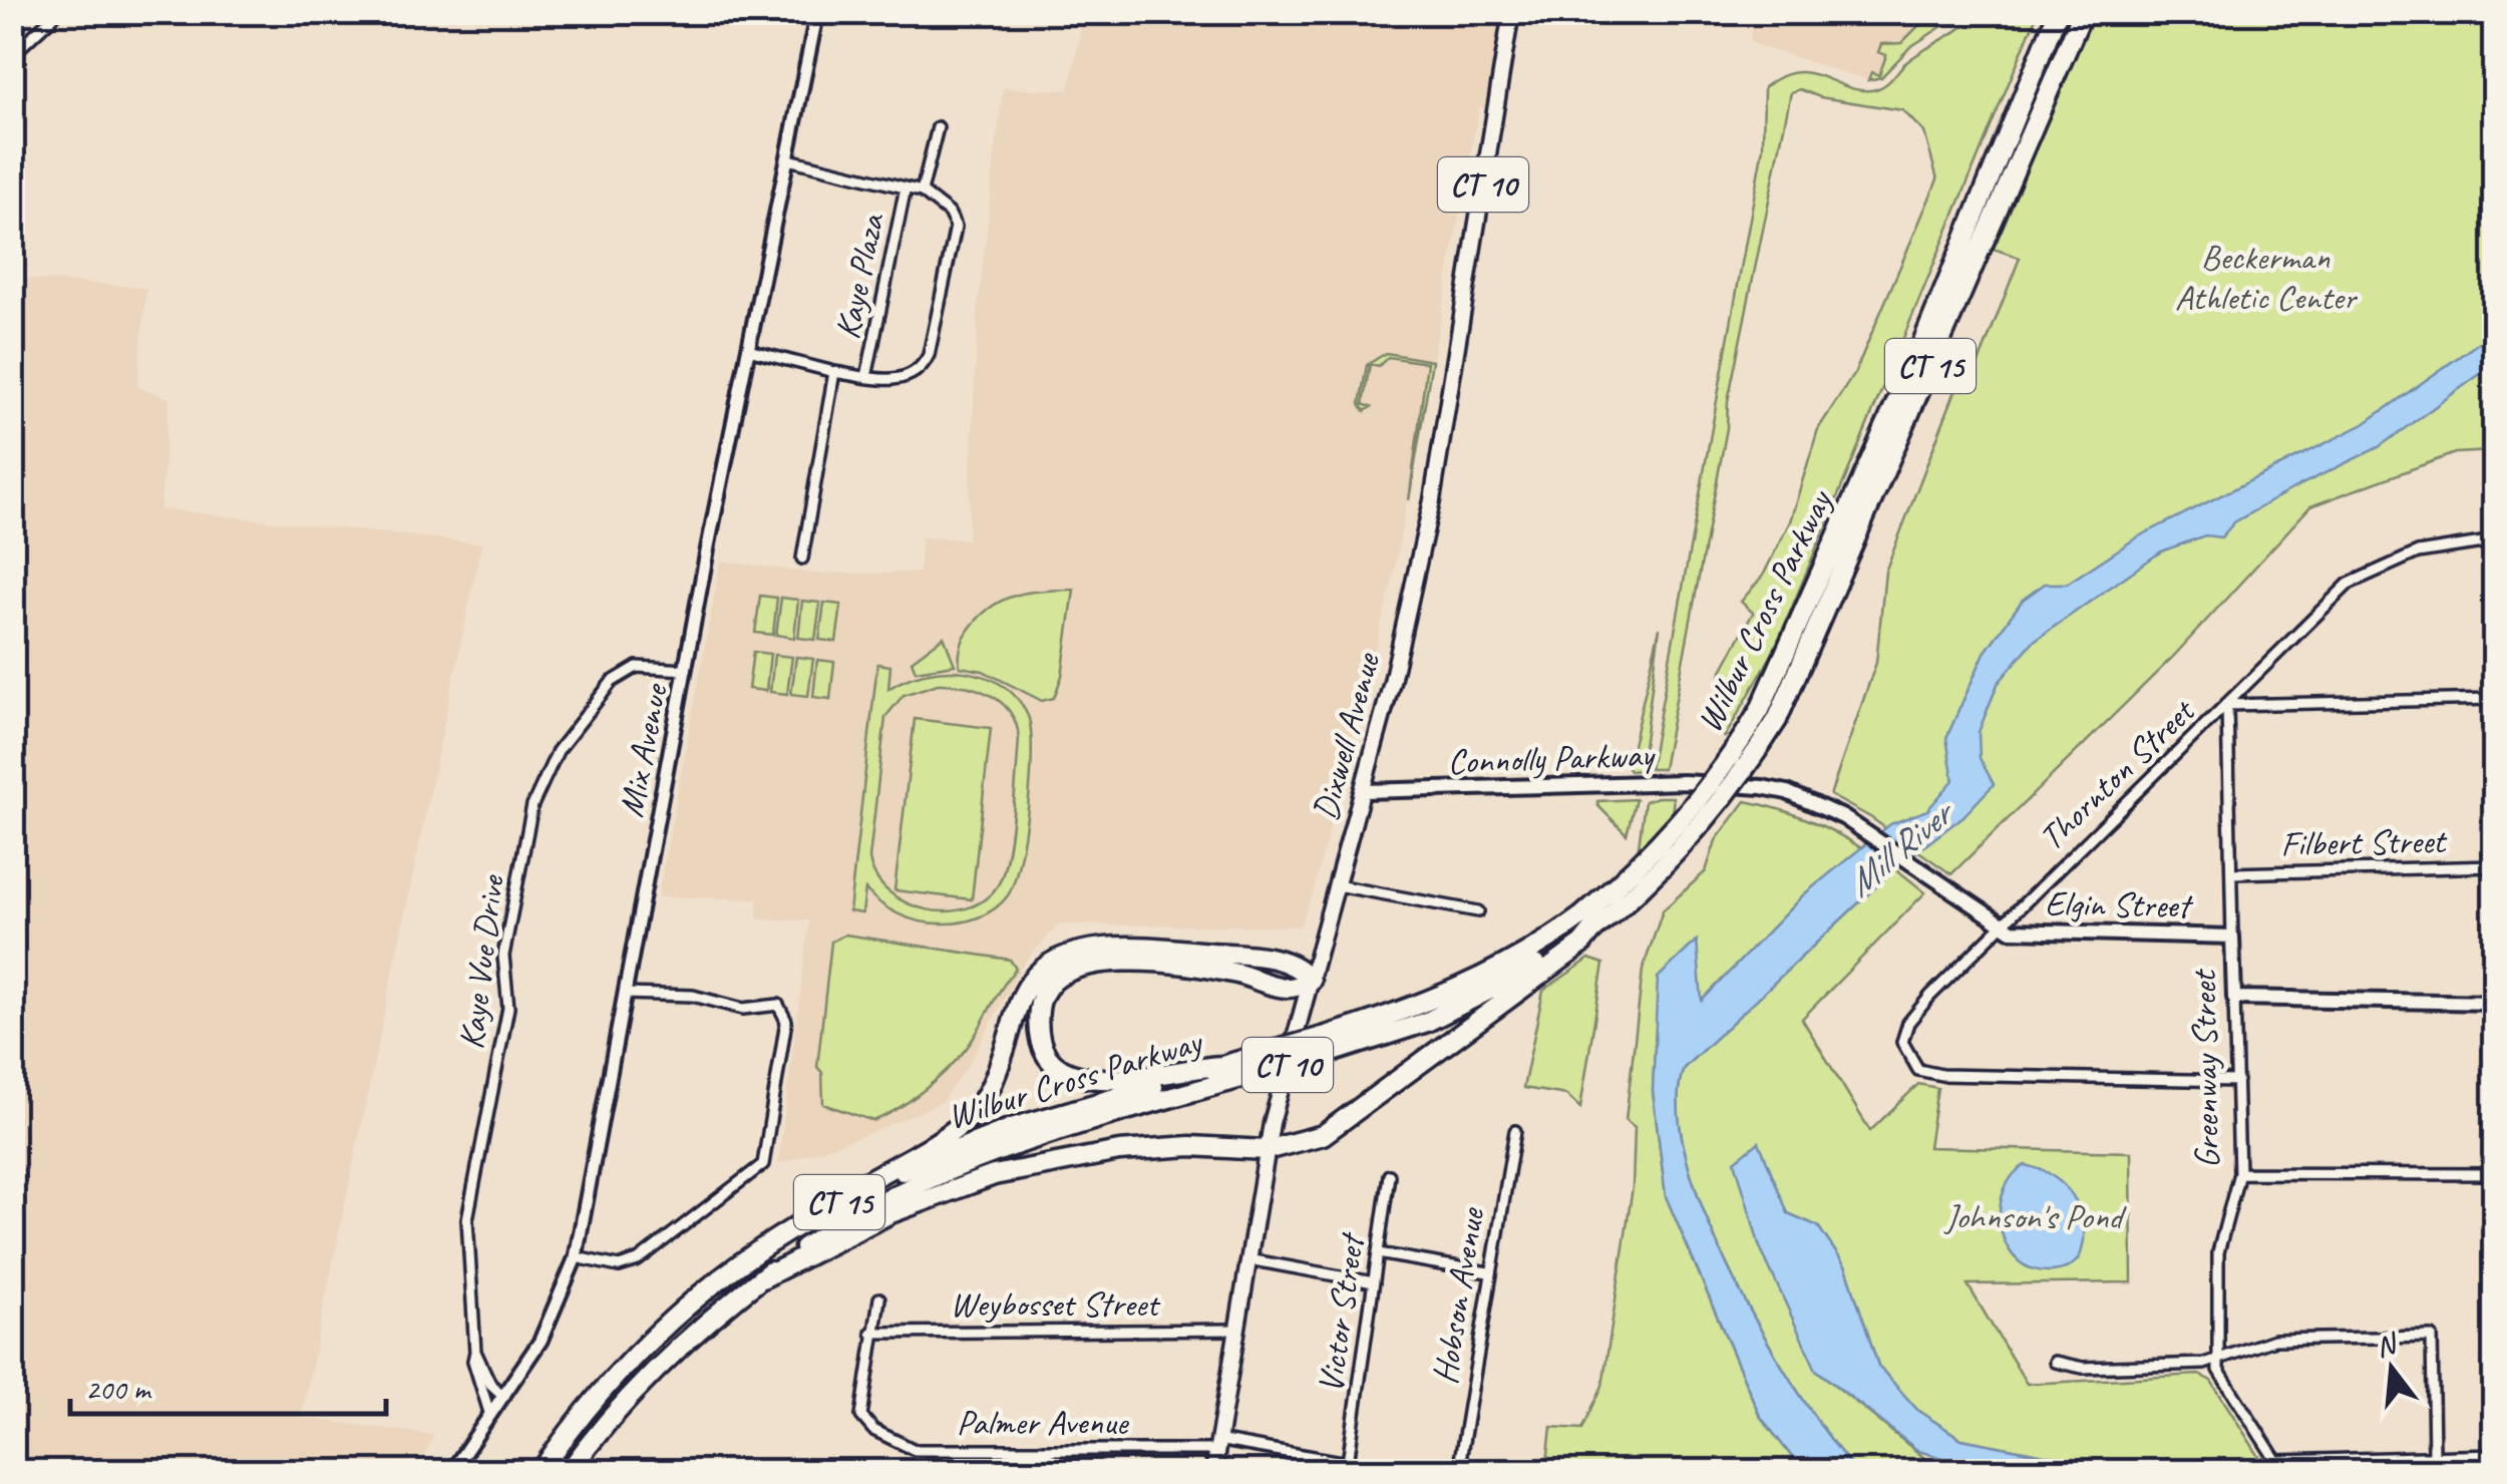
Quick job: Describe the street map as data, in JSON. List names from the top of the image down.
{
  "streets": {
    "highway": ["CT 15", "Wilbur Cross Parkway"],
    "main road": [
      "CT 10",
      "Dixwell Avenue",
      "Connolly Parkway",
      "Elgin Street",
      "Greenway Street"
    ],
    "street": [
      "Kaye Plaza",
      "Mix Avenue",
      "Thornton Street",
      "Filbert Street",
      "Kaye Vue Drive",
      "Hobson Avenue",
      "Weybosset Street",
      "Victor Street",
      "Palmer Avenue"
    ]
  },
  "crossings": [
    ["Kaye Plaza", "Mix Avenue"],
    ["Dixwell Avenue", "Connolly Parkway"],
    ["Dixwell Avenue", "Weybosset Street"],
    ["Dixwell Avenue", "Palmer Avenue"],
    ["Mix Avenue", "Kaye Vue Drive"],
    ["Connolly Parkway", "Thornton Street"],
    ["Connolly Parkway", "Elgin Street"],
    ["Thornton Street", "Elgin Street"],
    ["Thornton Street", "Greenway Street"],
    ["Filbert Street", "Greenway Street"],
    ["Elgin Street", "Greenway Street"],
    ["Weybosset Street", "Palmer Avenue"],
    ["Victor Street", "Palmer Avenue"]
  ],
  "water": ["Mill River"],
  "parks": ["Beckerman Athletic Center", "Johnson's Pond"],
  "scale_bar": "200 m",
  "north": "top"
}
